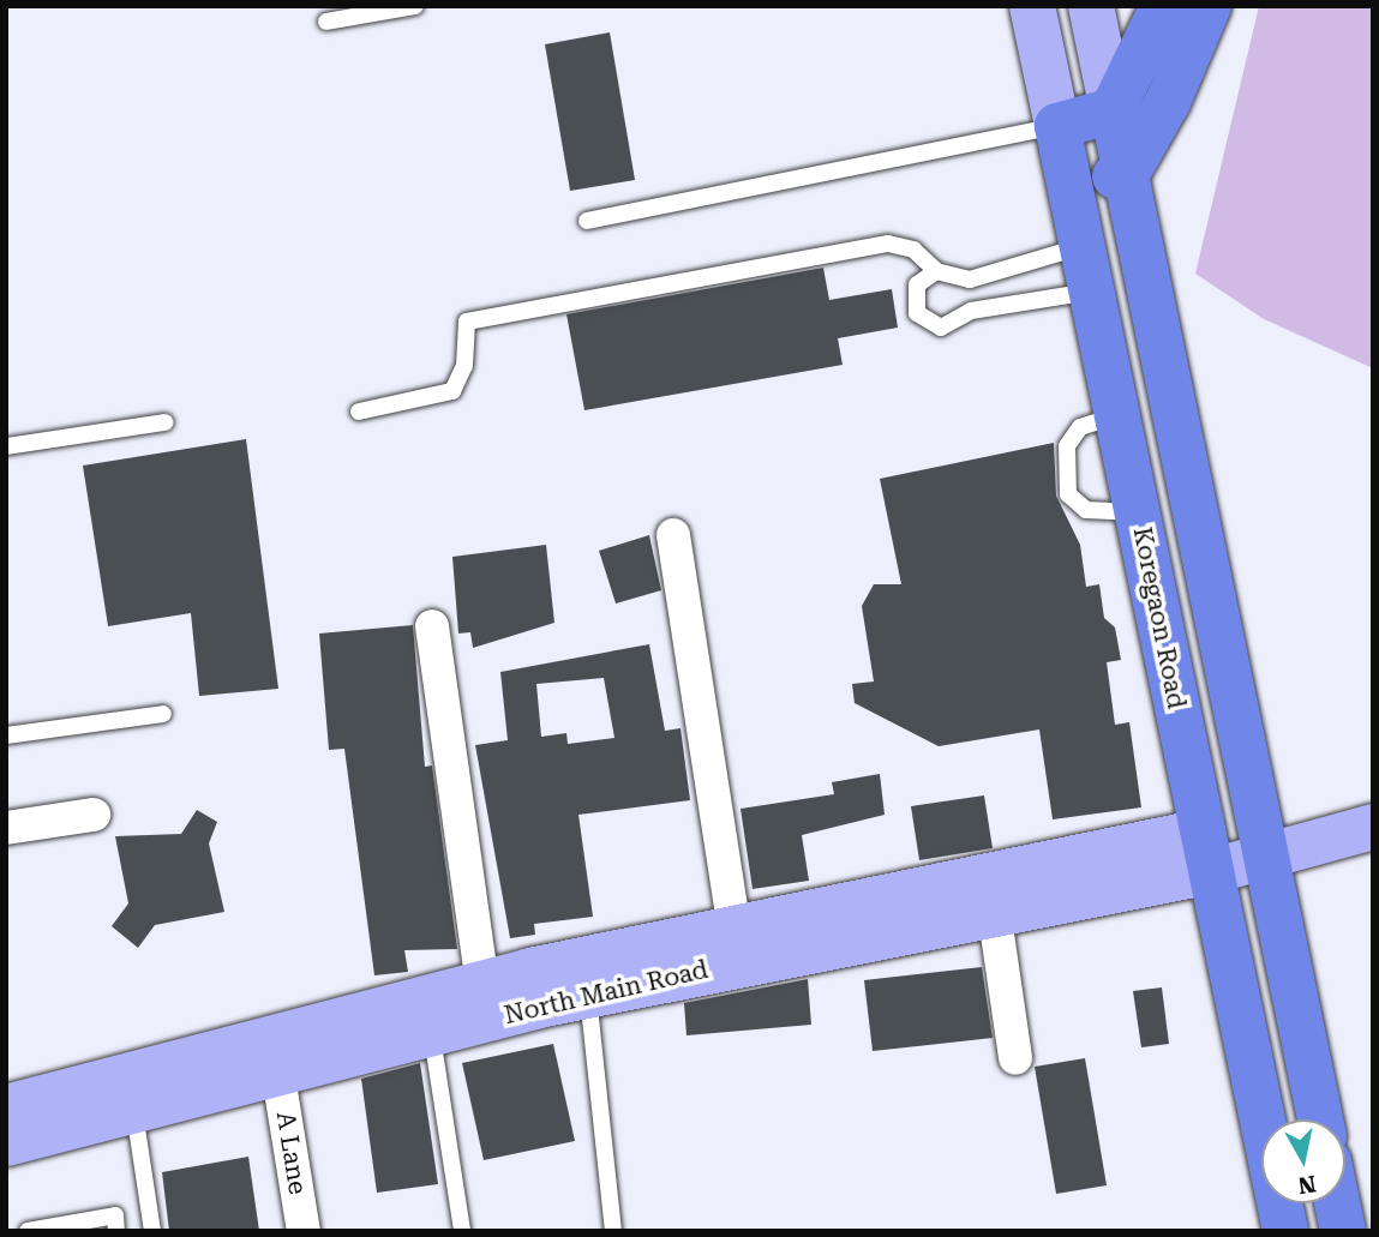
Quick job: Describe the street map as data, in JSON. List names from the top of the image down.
{
  "streets": {
    "main road": ["Koregaon Road", "North Main Road"],
    "street": ["A Lane"]
  },
  "crossings": [
    ["Koregaon Road", "North Main Road"],
    ["North Main Road", "A Lane"]
  ],
  "north": "bottom"
}
